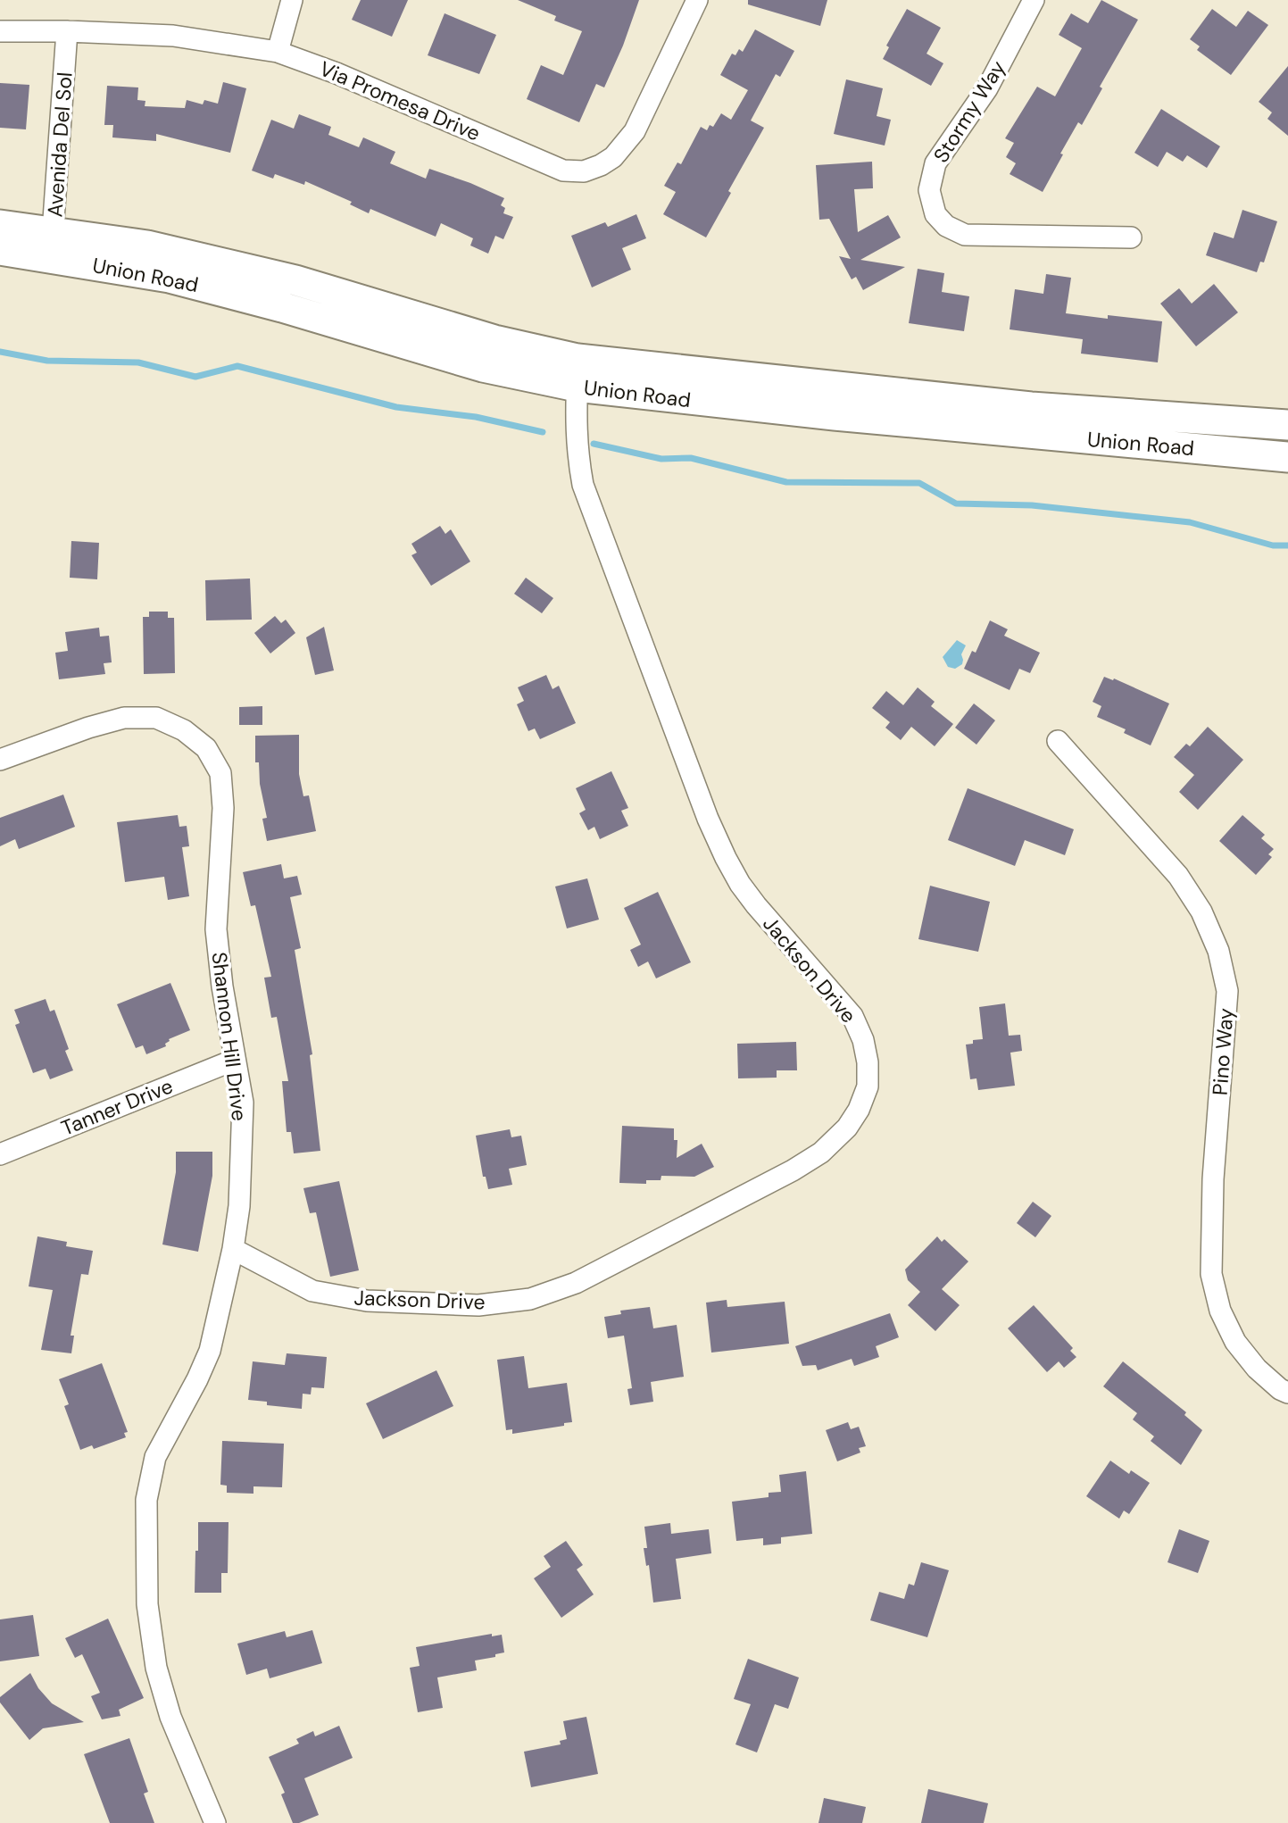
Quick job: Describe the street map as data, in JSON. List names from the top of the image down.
{
  "streets": {
    "main road": ["Union Road"],
    "street": [
      "Via Promesa Drive",
      "Stormy Way",
      "Avenida Del Sol",
      "Jackson Drive",
      "Shannon Hill Drive",
      "Pino Way",
      "Tanner Drive"
    ]
  },
  "crossings": [
    ["Via Promesa Drive", "Avenida Del Sol"],
    ["Avenida Del Sol", "Union Road"],
    ["Union Road", "Jackson Drive"],
    ["Jackson Drive", "Shannon Hill Drive"],
    ["Shannon Hill Drive", "Tanner Drive"]
  ]
}
